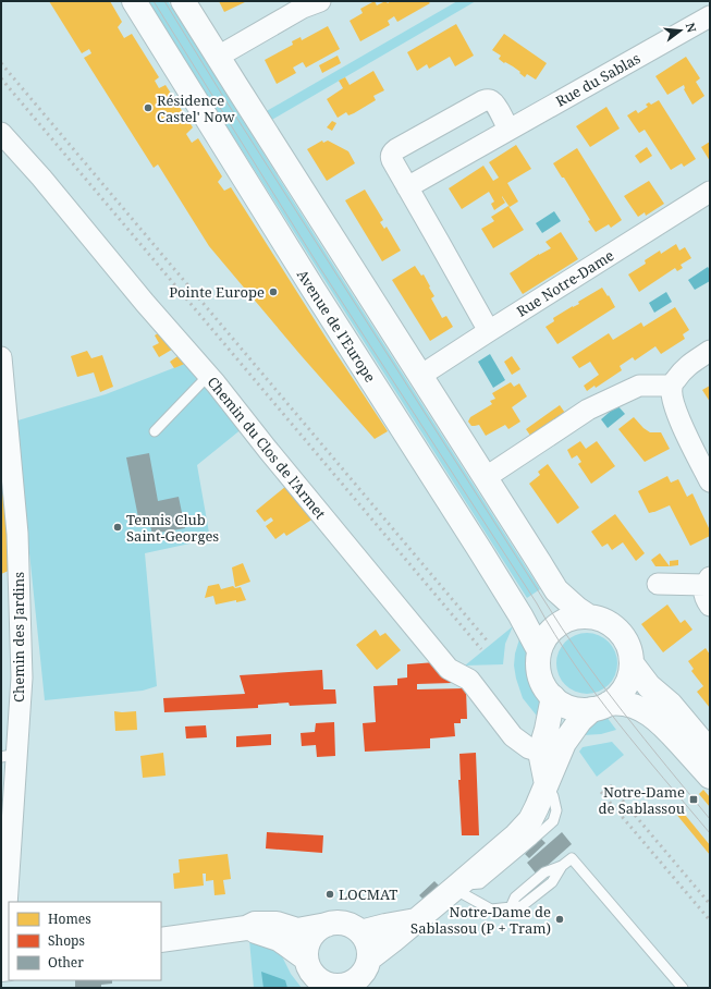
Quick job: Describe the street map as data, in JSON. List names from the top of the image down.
{
  "streets": {
    "main road": ["Avenue de l'Europe"],
    "street": [
      "Rue du Sablas",
      "Rue Notre-Dame",
      "Chemin du Clos de l'Armet",
      "Chemin des Jardins"
    ]
  },
  "places": {
    "other": [
      "Résidence Castel' Now",
      "Pointe Europe",
      "Tennis Club Saint-Georges",
      "LOCMAT",
      "Notre-Dame de Sablassou (P + Tram)"
    ],
    "transit": ["Notre-Dame de Sablassou"]
  },
  "legend": ["Homes", "Shops", "Other"],
  "north": "right"
}
